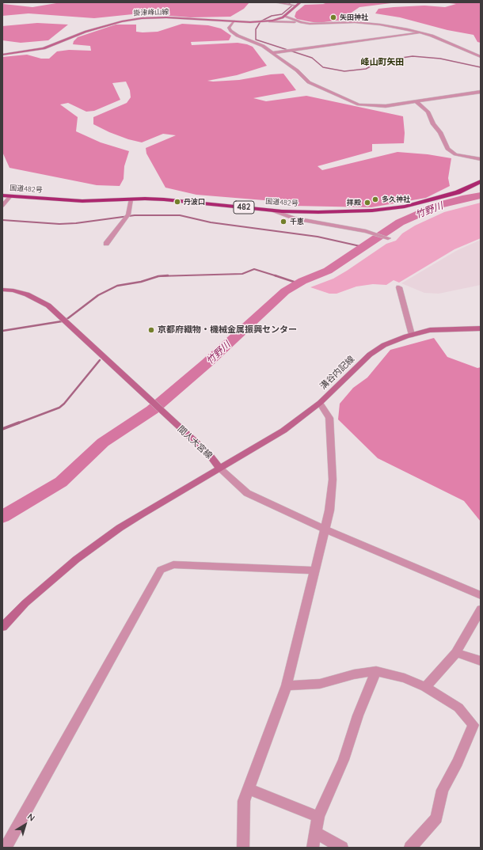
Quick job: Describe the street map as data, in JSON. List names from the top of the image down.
{
  "streets": {
    "highway": ["国道482号", "482"],
    "main road": ["掛津峰山線", "溝谷内記線", "間人大宮線"]
  },
  "crossings": [
    ["溝谷内記線", "間人大宮線"]
  ],
  "districts": ["峰山町矢田"],
  "water": ["竹野川"],
  "places": [
    "矢田神社",
    "多久神社",
    "丹波口",
    "拝殿",
    "千恵",
    "京都府織物・機械金属振興センター"
  ],
  "north": "top right"
}
